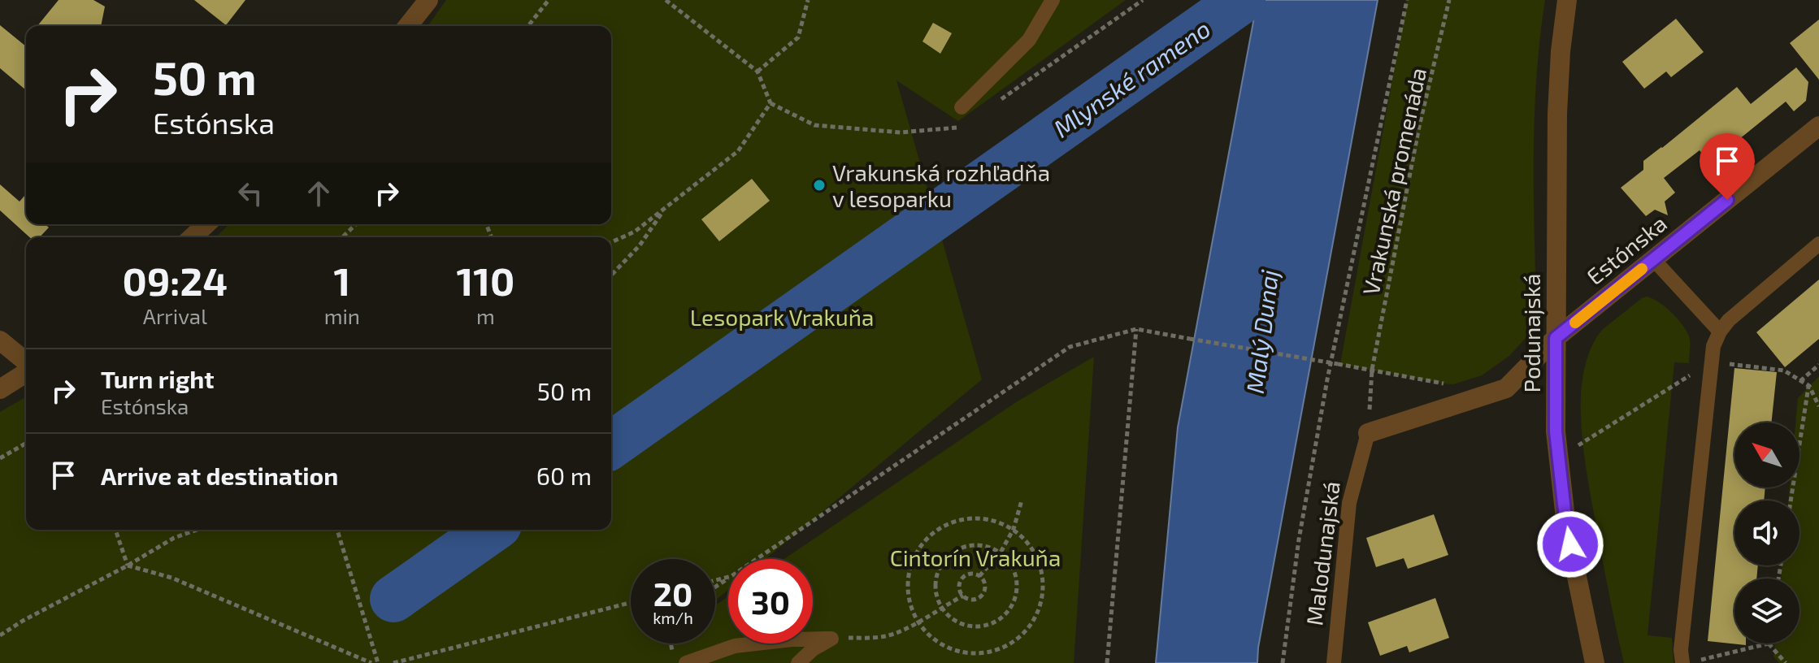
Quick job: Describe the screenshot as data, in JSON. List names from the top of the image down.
{
  "streets": {
    "street": ["Estónska", "Podunajská"],
    "lane": ["Malodunajská"],
    "path": ["Vrakunská promenáda"]
  },
  "crossings": [
    ["Vrakunská promenáda", "Malodunajská"],
    ["Estónska", "Podunajská"]
  ],
  "water": ["Mlynské rameno", "Malý Dunaj"],
  "parks": ["Lesopark Vrakuňa", "Cintorín Vrakuňa"],
  "places": ["Vrakunská rozhľadňa v lesoparku"],
  "north": "top left",
  "page": {
    "turn": ["50 m", "Estónska"],
    "eta": [
      "09:24",
      "Arrival",
      "1",
      "min",
      "110",
      "m"
    ],
    "list": [
      {
        "name": "Turn right",
        "note": "Estónska",
        "value": "50 m"
      },
      {
        "name": "Arrive at destination",
        "value": "60 m"
      }
    ],
    "speed": "20 km/h",
    "limit": "30"
  }
}
